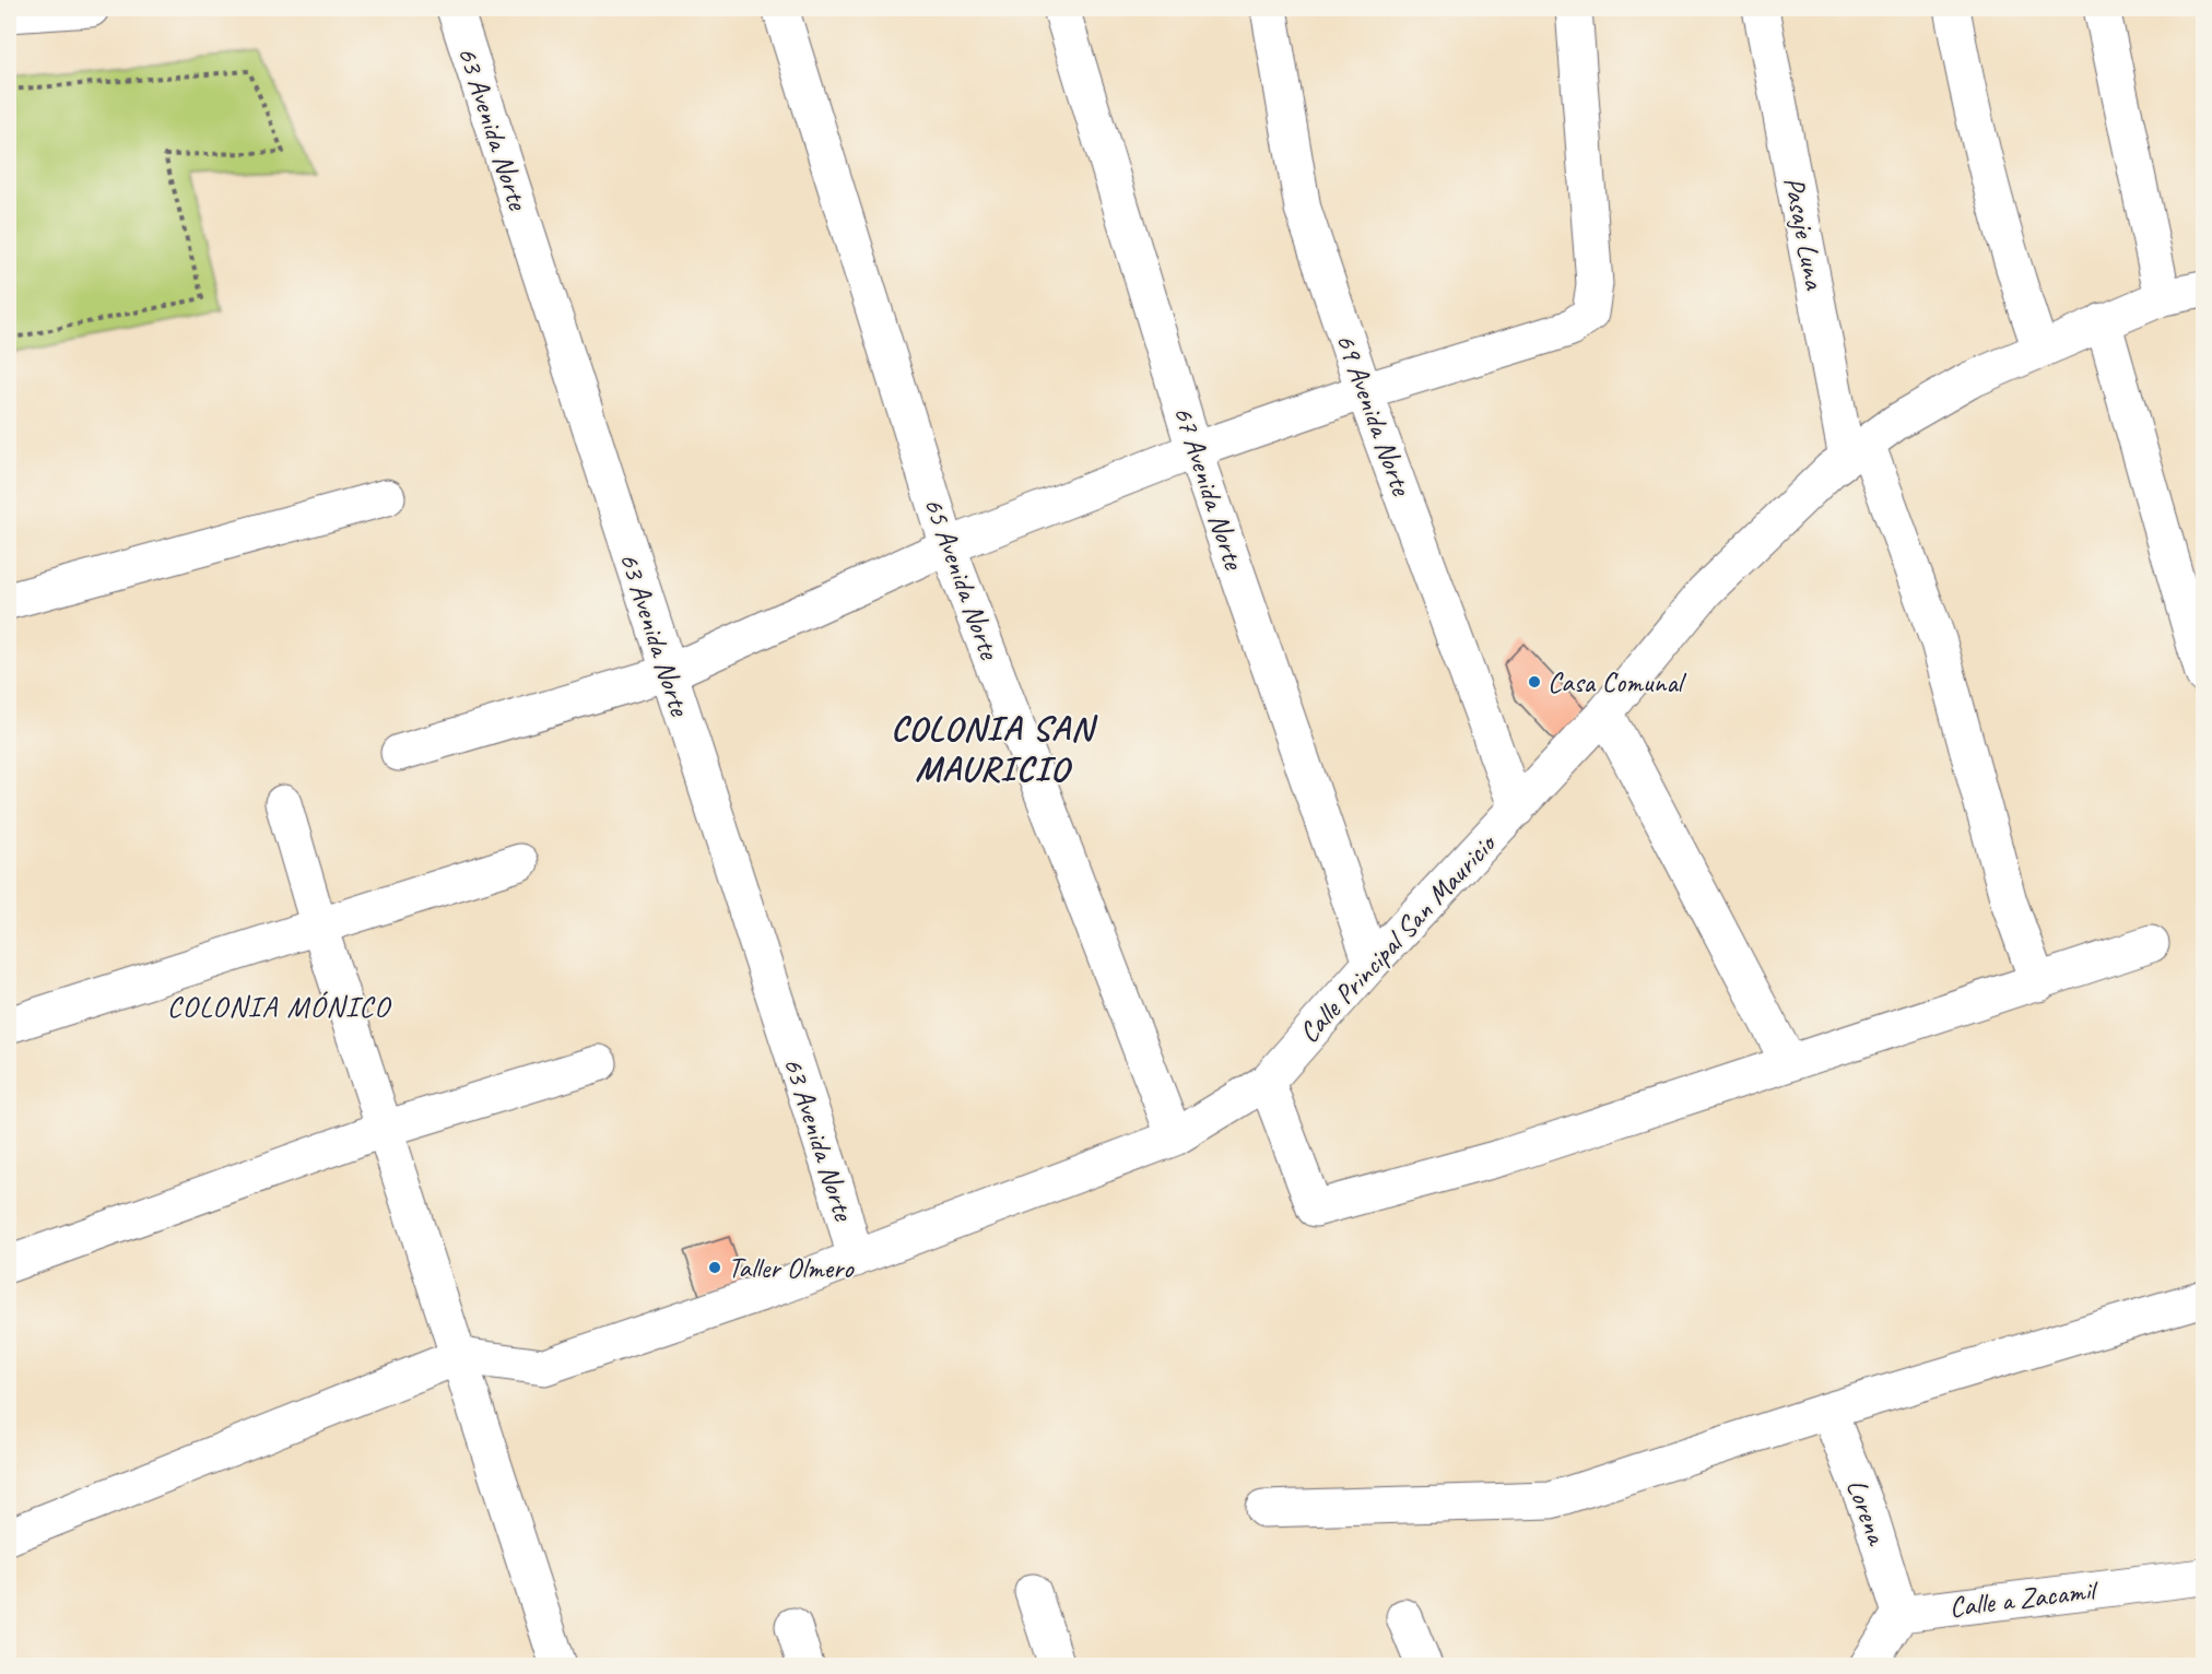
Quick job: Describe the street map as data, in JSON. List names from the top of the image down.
{
  "streets": {
    "street": [
      "63 Avenida Norte",
      "Pasaje Luna",
      "69 Avenida Norte",
      "67 Avenida Norte",
      "65 Avenida Norte",
      "Calle Principal San Mauricio",
      "Lorena",
      "Calle a Zacamil"
    ]
  },
  "crossings": [
    ["63 Avenida Norte", "Calle Principal San Mauricio"],
    ["Pasaje Luna", "Calle Principal San Mauricio"],
    ["69 Avenida Norte", "Calle Principal San Mauricio"],
    ["67 Avenida Norte", "Calle Principal San Mauricio"],
    ["65 Avenida Norte", "Calle Principal San Mauricio"],
    ["Lorena", "Calle a Zacamil"]
  ],
  "districts": ["COLONIA SAN MAURICIO", "COLONIA MÓNICO"],
  "places": ["Casa Comunal", "Taller Olmero"]
}
